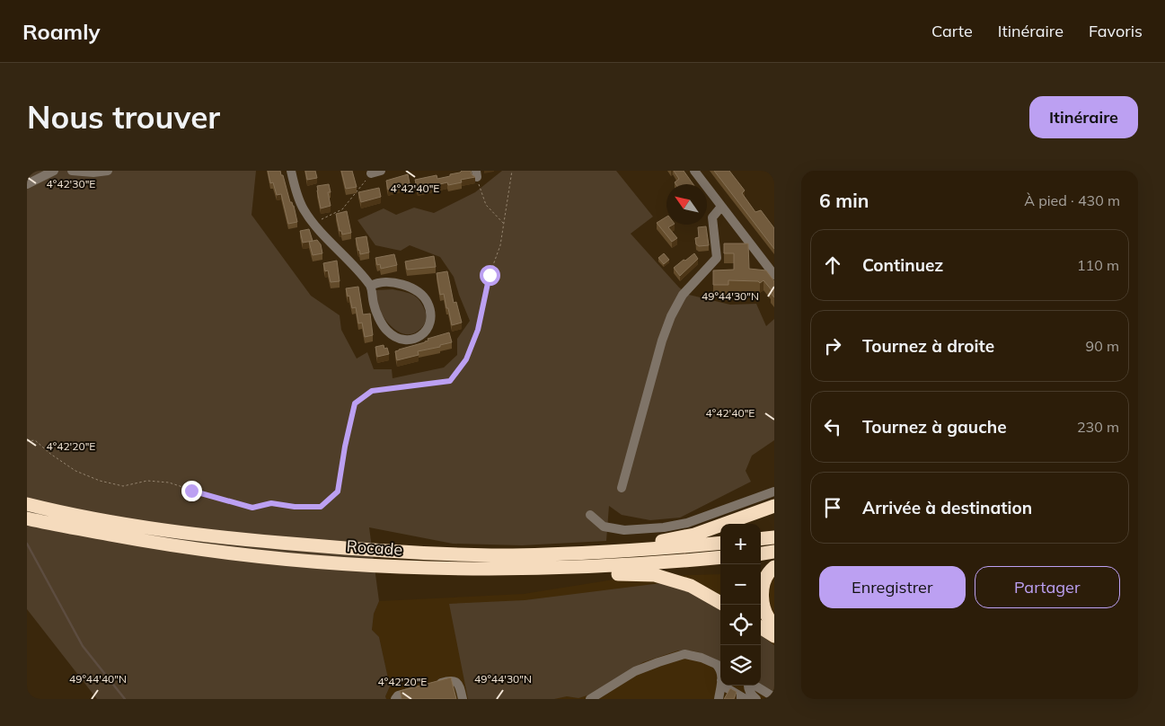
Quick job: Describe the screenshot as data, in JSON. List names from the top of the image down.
{
  "streets": {
    "highway": ["Rocade"]
  },
  "north": "top left",
  "page": {
    "header": "Roamly",
    "nav": ["Carte", "Itinéraire", "Favoris"],
    "buttons": [
      "Itinéraire",
      ["Enregistrer", "Partager"]
    ],
    "title": "Nous trouver",
    "heading": ["6 min", "À pied · 430 m"],
    "list": [
      ["Continuez", "110 m"],
      ["Tournez à droite", "90 m"],
      ["Tournez à gauche", "230 m"],
      "Arrivée à destination"
    ],
    "map_buttons": ["+", "−"]
  },
  "coordinates": [
    "4°42'30\"E",
    "4°42'40\"E",
    "49°44'30\"N",
    "4°42'20\"E",
    "49°44'40\"N"
  ]
}
